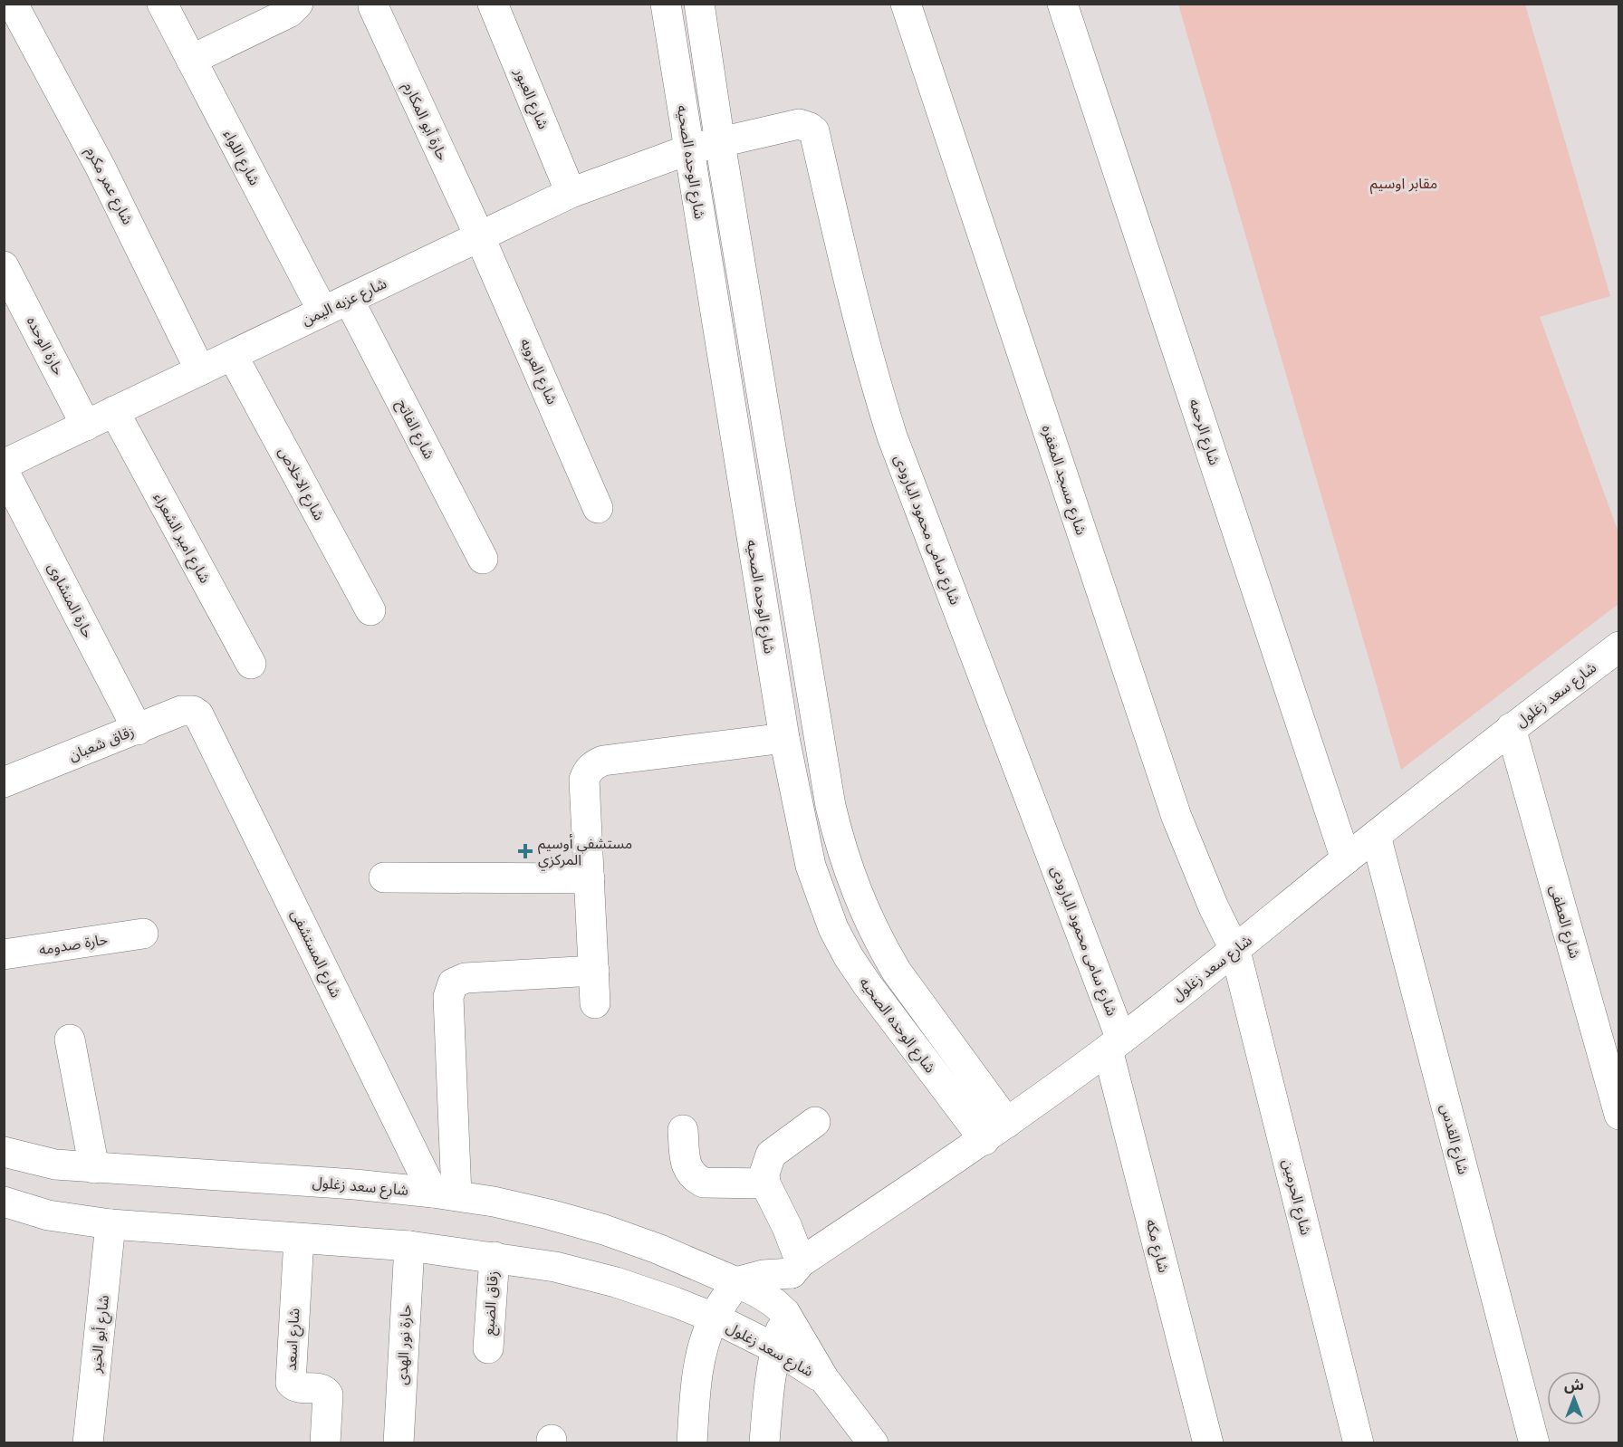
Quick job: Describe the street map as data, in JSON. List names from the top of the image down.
{
  "streets": {
    "street": [
      "شارع العبور",
      "حارة أبو المكارم",
      "شارع اللواء",
      "شارع الوحده الصحيه",
      "شارع عمر مكرم",
      "شارع عزبه اليمن",
      "حارة الوحده",
      "شارع العروبه",
      "شارع الفاتح",
      "شارع الرحمه",
      "شارع مسجد المغفره",
      "شارع الاخلاص",
      "شارع سامى محمود البارودى",
      "شارع امير الشعراء",
      "حارة المنشاوى",
      "شارع سعد زغلول",
      "زقاق شعبان",
      "شارع العطفى",
      "حارة صدومه",
      "شارع المستشفى",
      "شارع القدس",
      "شارع الحرمين",
      "شارع مكه",
      "زقاق الضبع",
      "شارع أبو الخير",
      "شارع اسعد",
      "حارة نور الهدى"
    ]
  },
  "crossings": [
    ["شارع العبور", "شارع عزبه اليمن"],
    ["حارة أبو المكارم", "شارع عزبه اليمن"],
    ["حارة أبو المكارم", "شارع العروبه"],
    ["شارع اللواء", "شارع عزبه اليمن"],
    ["شارع اللواء", "شارع الفاتح"],
    ["شارع الوحده الصحيه", "شارع عزبه اليمن"],
    ["شارع الوحده الصحيه", "شارع سامى محمود البارودى"],
    ["شارع الوحده الصحيه", "شارع سعد زغلول"],
    ["شارع عمر مكرم", "شارع عزبه اليمن"],
    ["شارع عزبه اليمن", "حارة الوحده"],
    ["شارع عزبه اليمن", "شارع العروبه"],
    ["شارع عزبه اليمن", "شارع الفاتح"],
    ["شارع عزبه اليمن", "شارع الاخلاص"],
    ["شارع عزبه اليمن", "شارع سامى محمود البارودى"],
    ["شارع عزبه اليمن", "شارع امير الشعراء"],
    ["شارع الرحمه", "شارع سعد زغلول"],
    ["شارع مسجد المغفره", "شارع سعد زغلول"],
    ["شارع مسجد المغفره", "شارع الحرمين"],
    ["شارع سامى محمود البارودى", "شارع سعد زغلول"],
    ["شارع سامى محمود البارودى", "شارع مكه"],
    ["حارة المنشاوى", "زقاق شعبان"],
    ["شارع سعد زغلول", "شارع العطفى"],
    ["شارع سعد زغلول", "شارع المستشفى"],
    ["شارع سعد زغلول", "شارع القدس"],
    ["شارع سعد زغلول", "شارع الحرمين"],
    ["شارع سعد زغلول", "شارع مكه"],
    ["شارع سعد زغلول", "زقاق الضبع"],
    ["شارع سعد زغلول", "شارع أبو الخير"],
    ["شارع سعد زغلول", "شارع اسعد"],
    ["شارع سعد زغلول", "حارة نور الهدى"],
    ["زقاق شعبان", "شارع المستشفى"]
  ],
  "parks": ["مقابر اوسيم"],
  "places": {
    "health": ["مستشفي أوسيم المركزي"]
  },
  "north": "top"
}
